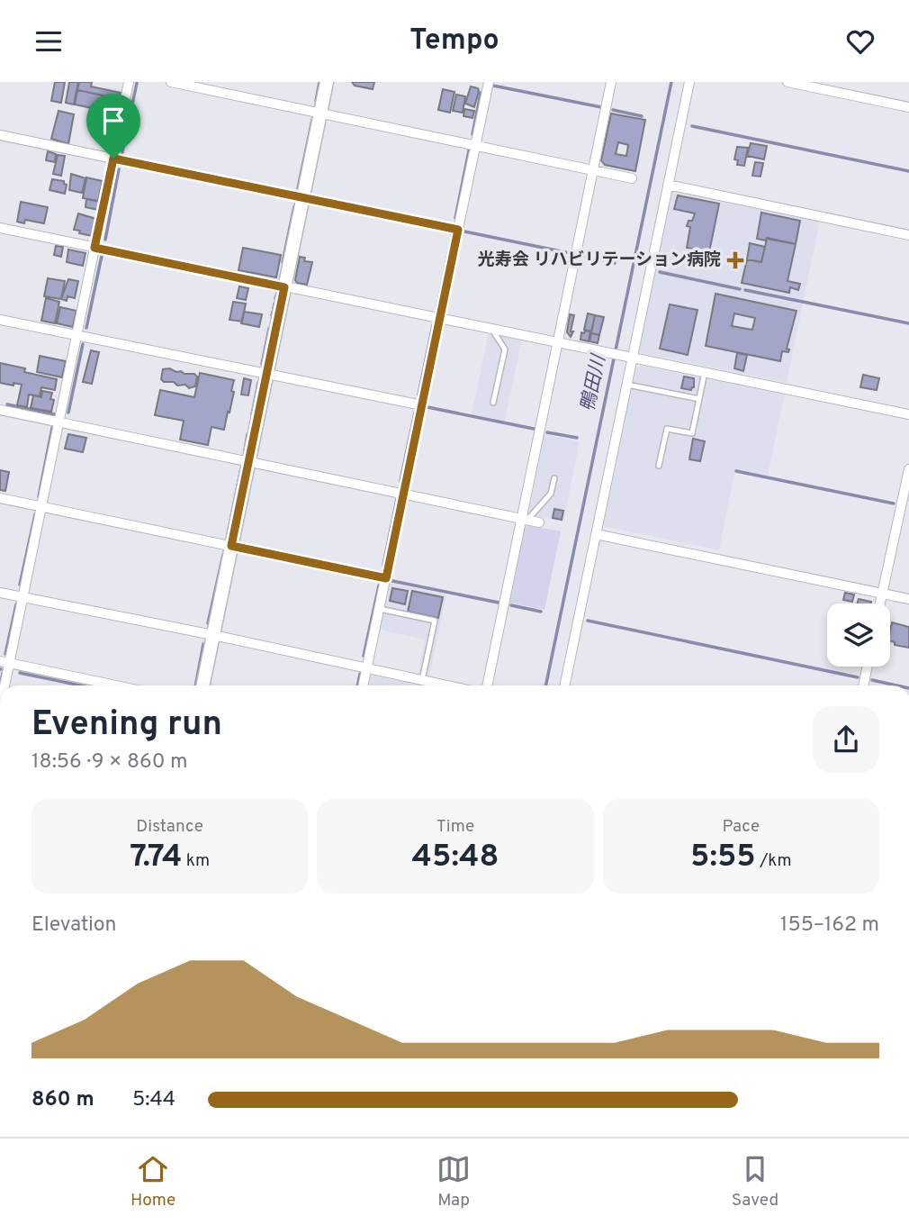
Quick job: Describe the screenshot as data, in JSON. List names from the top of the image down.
{
  "water": ["鴨田川"],
  "places": {
    "health": ["光寿会 リハビリテーション病院"]
  },
  "page": {
    "header": "Tempo",
    "heading": ["Evening run", "18:56 · 9 × 860 m"],
    "stats": [
      ["Distance", "7.74 km"],
      ["Time", "45:48"],
      ["Pace", "5:55 /km"]
    ],
    "chart": ["Elevation", "155–162 m"],
    "list": [
      {
        "name": "860 m",
        "note": "5:44"
      }
    ],
    "tabs": ["Home", "Map", "Saved"]
  }
}
